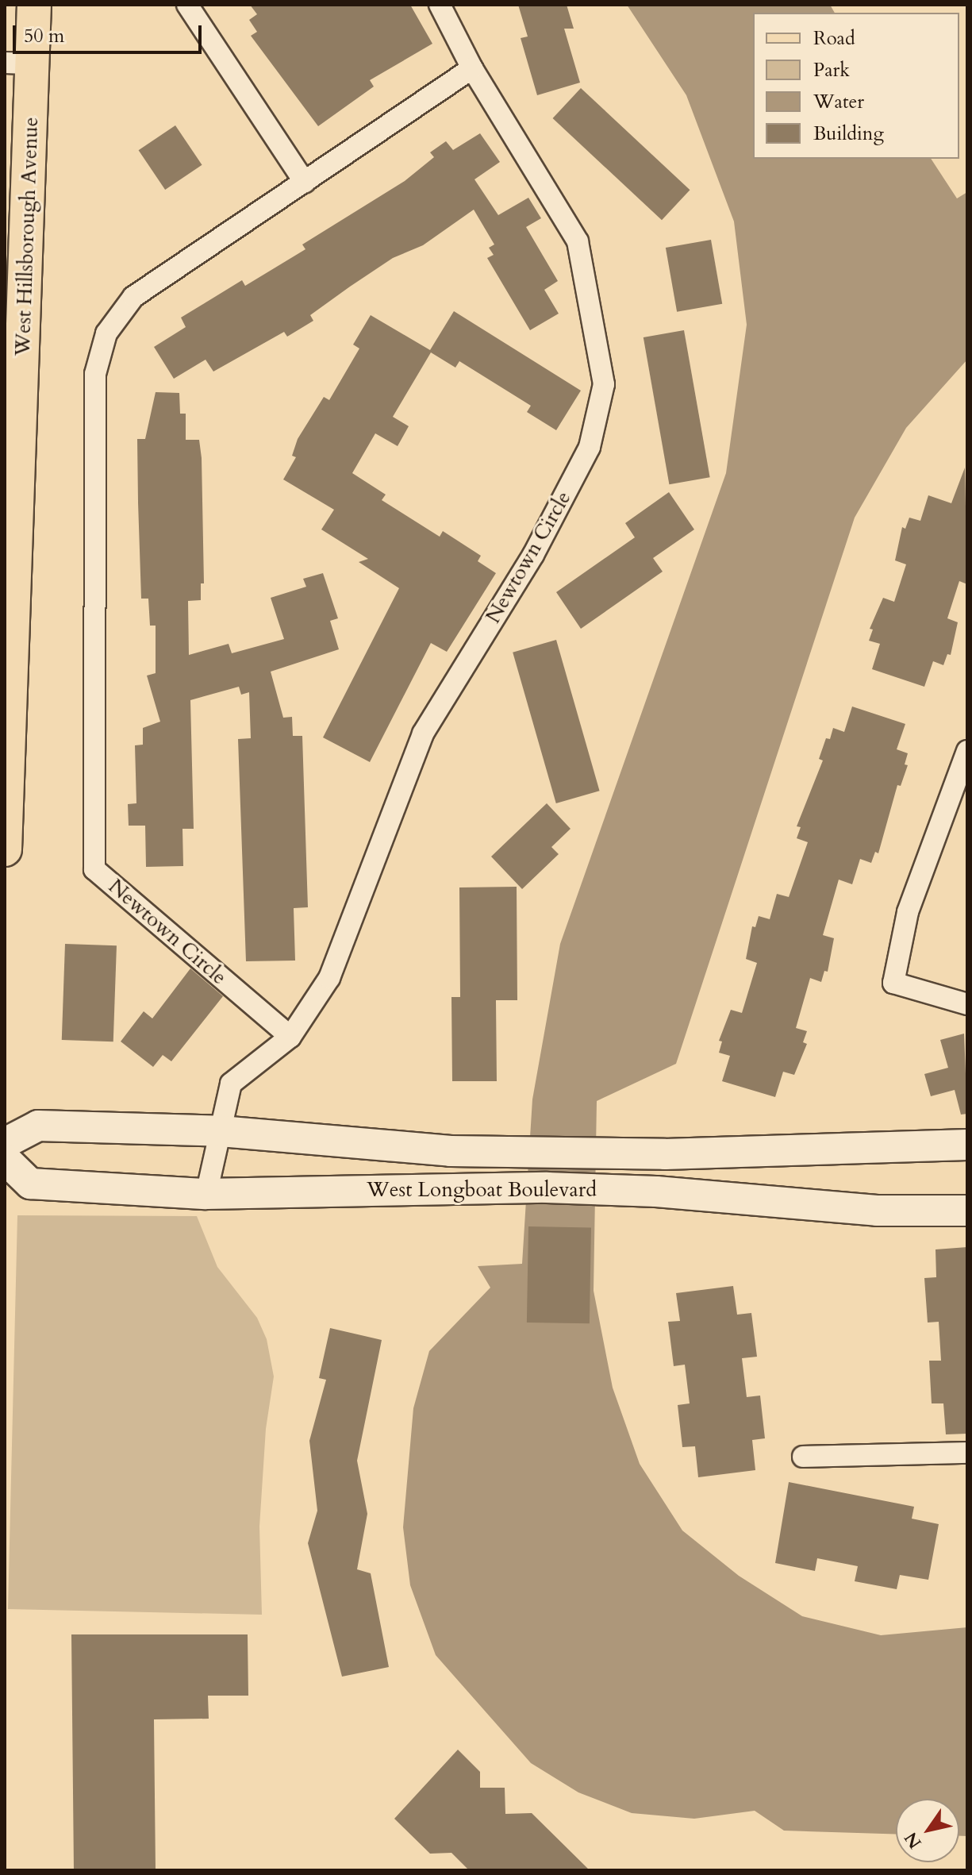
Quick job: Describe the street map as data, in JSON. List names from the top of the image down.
{
  "streets": {
    "main road": ["West Hillsborough Avenue"],
    "street": ["Newtown Circle", "West Longboat Boulevard"]
  },
  "crossings": [
    ["Newtown Circle", "West Longboat Boulevard"]
  ],
  "legend": [
    "Road",
    "Park",
    "Water",
    "Building"
  ],
  "scale_bar": "50 m",
  "north": "bottom left"
}
